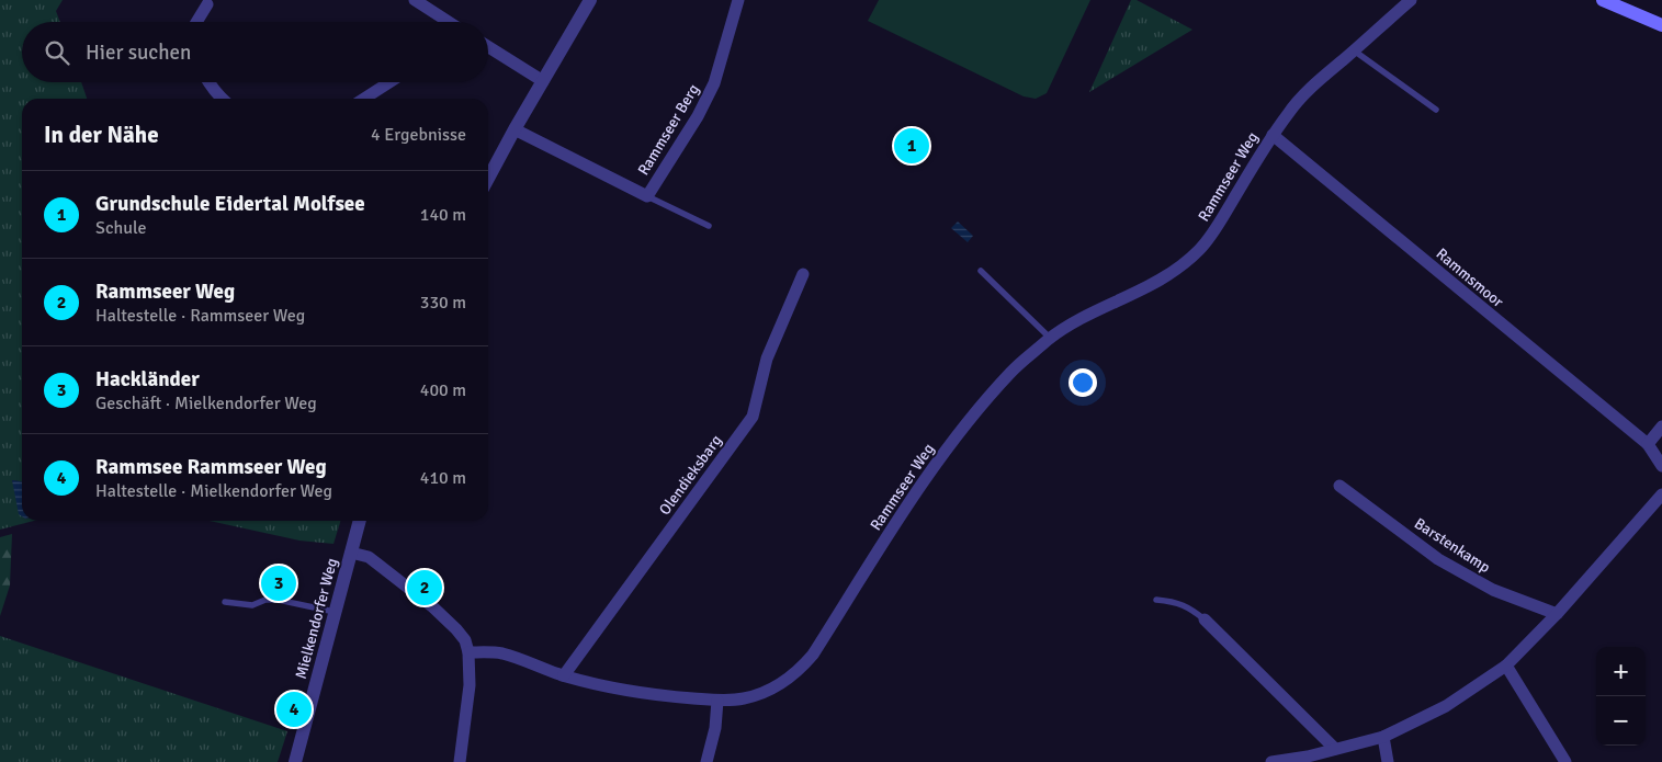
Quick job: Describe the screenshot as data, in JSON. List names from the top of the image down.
{
  "streets": {
    "street": [
      "Rammseer Berg",
      "Rammseer Weg",
      "Rammsmoor",
      "Olendieksbarg",
      "Barstenkamp",
      "Mielkendorfer Weg"
    ]
  },
  "crossings": [
    ["Rammseer Weg", "Rammsmoor"],
    ["Rammseer Weg", "Olendieksbarg"]
  ],
  "page": {
    "search": "Hier suchen",
    "heading": ["In der Nähe", "4 Ergebnisse"],
    "pins": [
      "1",
      "3",
      "2",
      "4"
    ],
    "list": [
      {
        "mark": "1",
        "name": "Grundschule Eidertal Molfsee",
        "note": "Schule",
        "value": "140 m"
      },
      {
        "mark": "2",
        "name": "Rammseer Weg",
        "note": "Haltestelle · Rammseer Weg",
        "value": "330 m"
      },
      {
        "mark": "3",
        "name": "Hackländer",
        "note": "Geschäft · Mielkendorfer Weg",
        "value": "400 m"
      },
      {
        "mark": "4",
        "name": "Rammsee Rammseer Weg",
        "note": "Haltestelle · Mielkendorfer Weg",
        "value": "410 m"
      }
    ],
    "map_buttons": ["+", "−"]
  }
}
